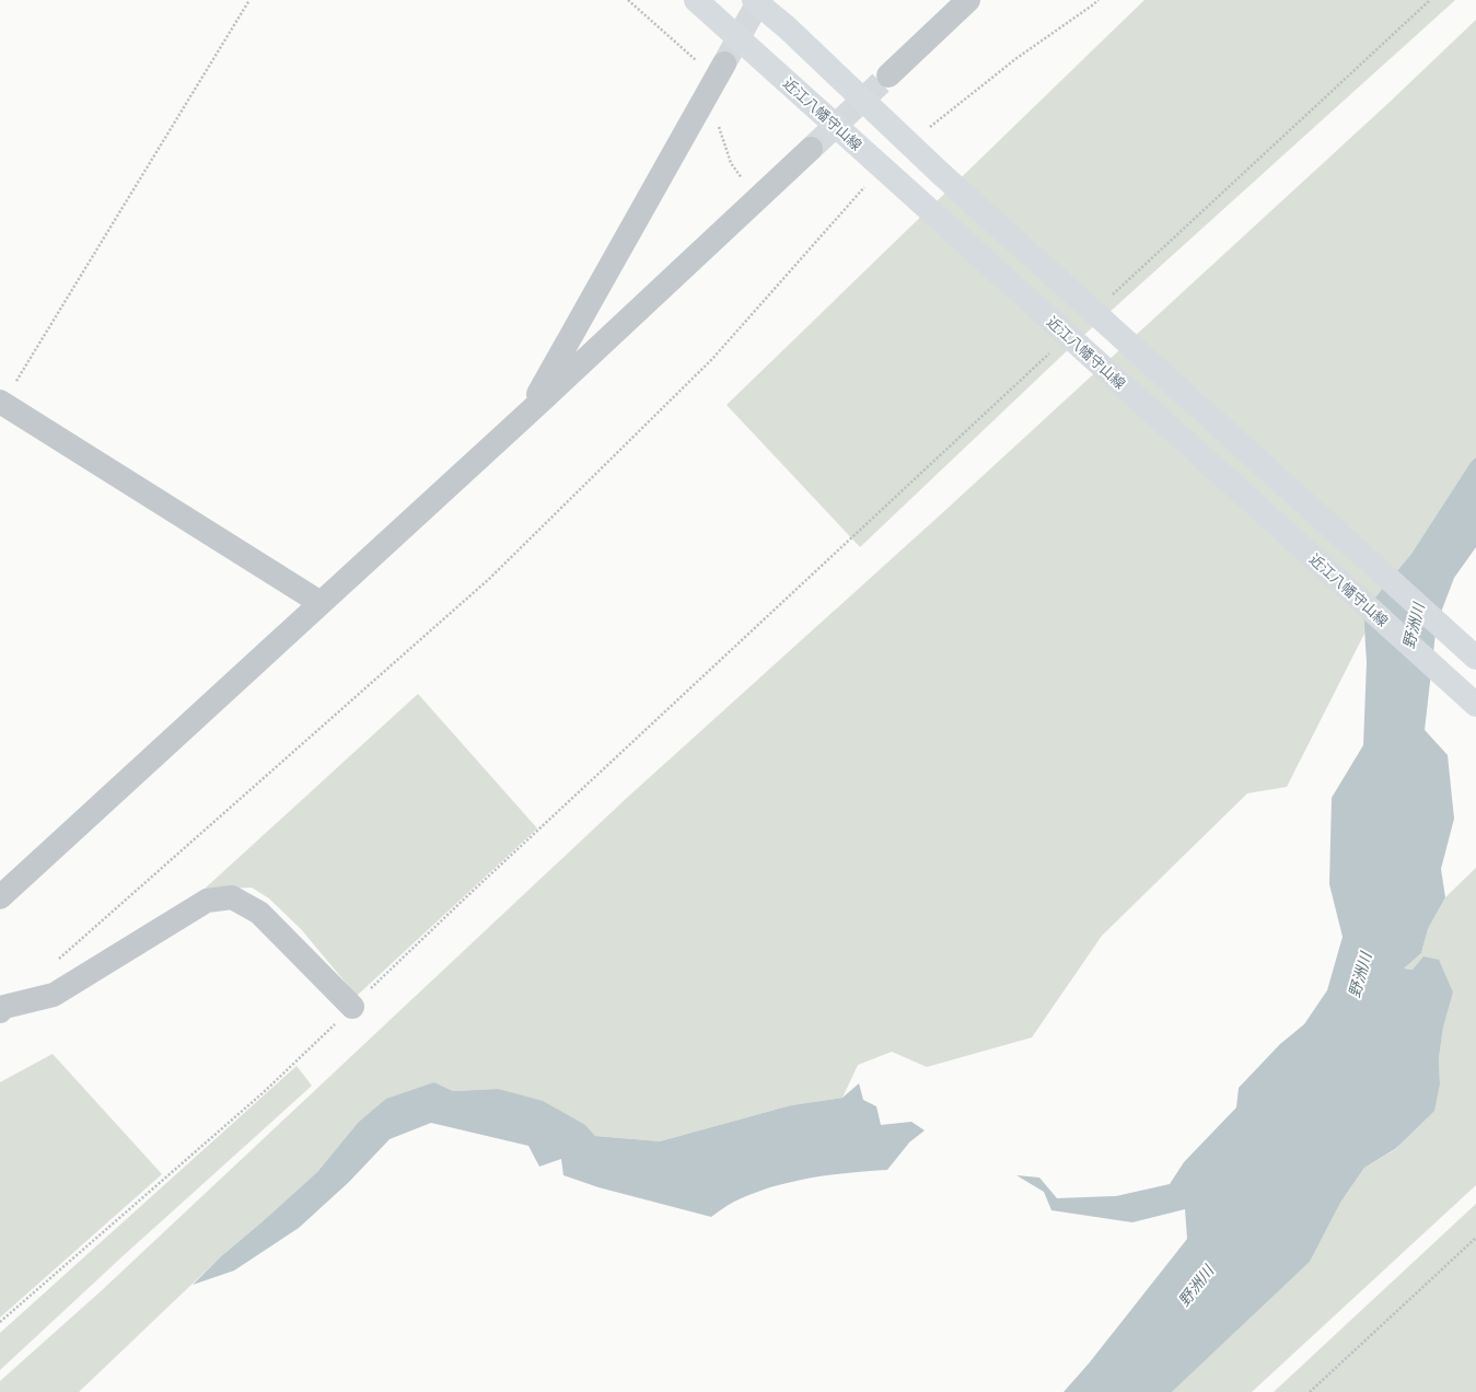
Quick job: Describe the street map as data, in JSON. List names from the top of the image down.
{
  "streets": {
    "main road": ["近江八幡守山線"]
  },
  "water": ["野洲川"]
}
